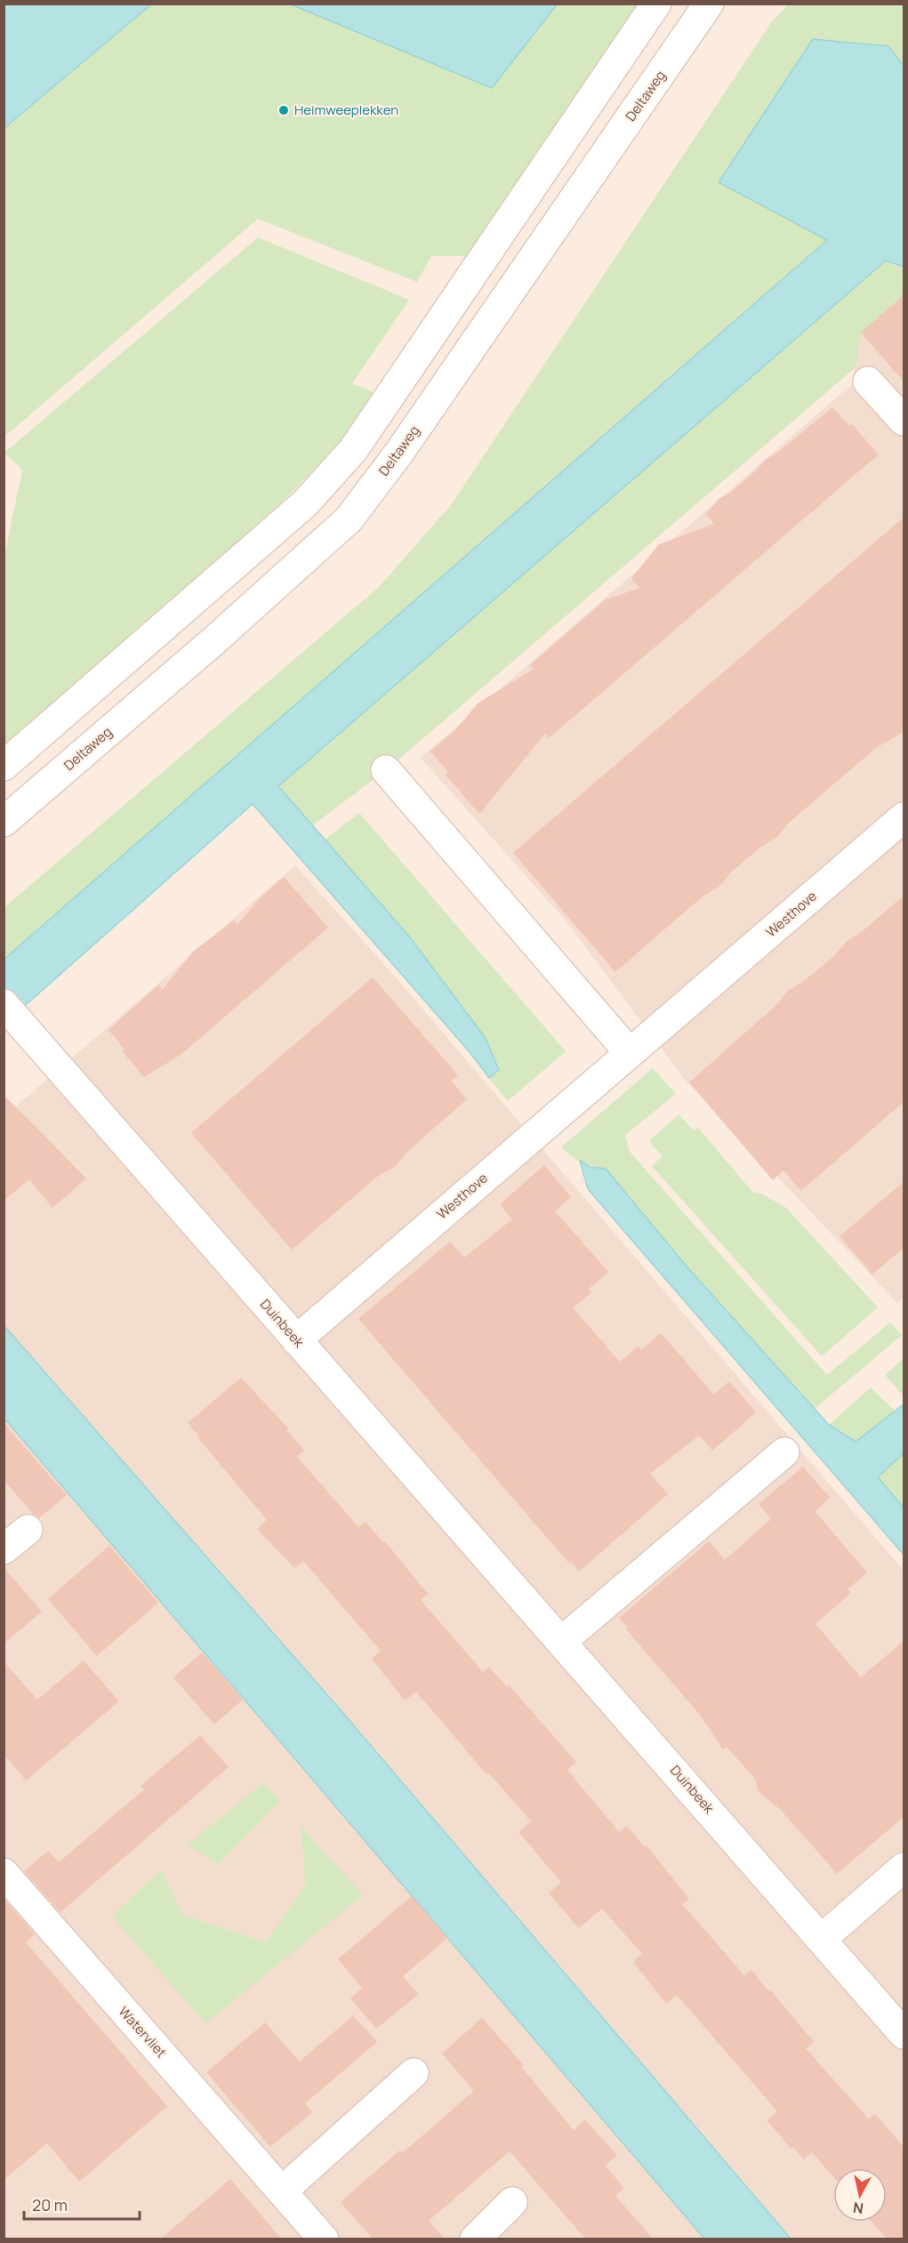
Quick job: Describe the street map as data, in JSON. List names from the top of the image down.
{
  "streets": {
    "street": [
      "Deltaweg",
      "Westhove",
      "Duinbeek",
      "Watervliet"
    ]
  },
  "crossings": [
    ["Westhove", "Duinbeek"]
  ],
  "places": ["Heimweeplekken"],
  "scale_bar": "20 m",
  "north": "bottom"
}
